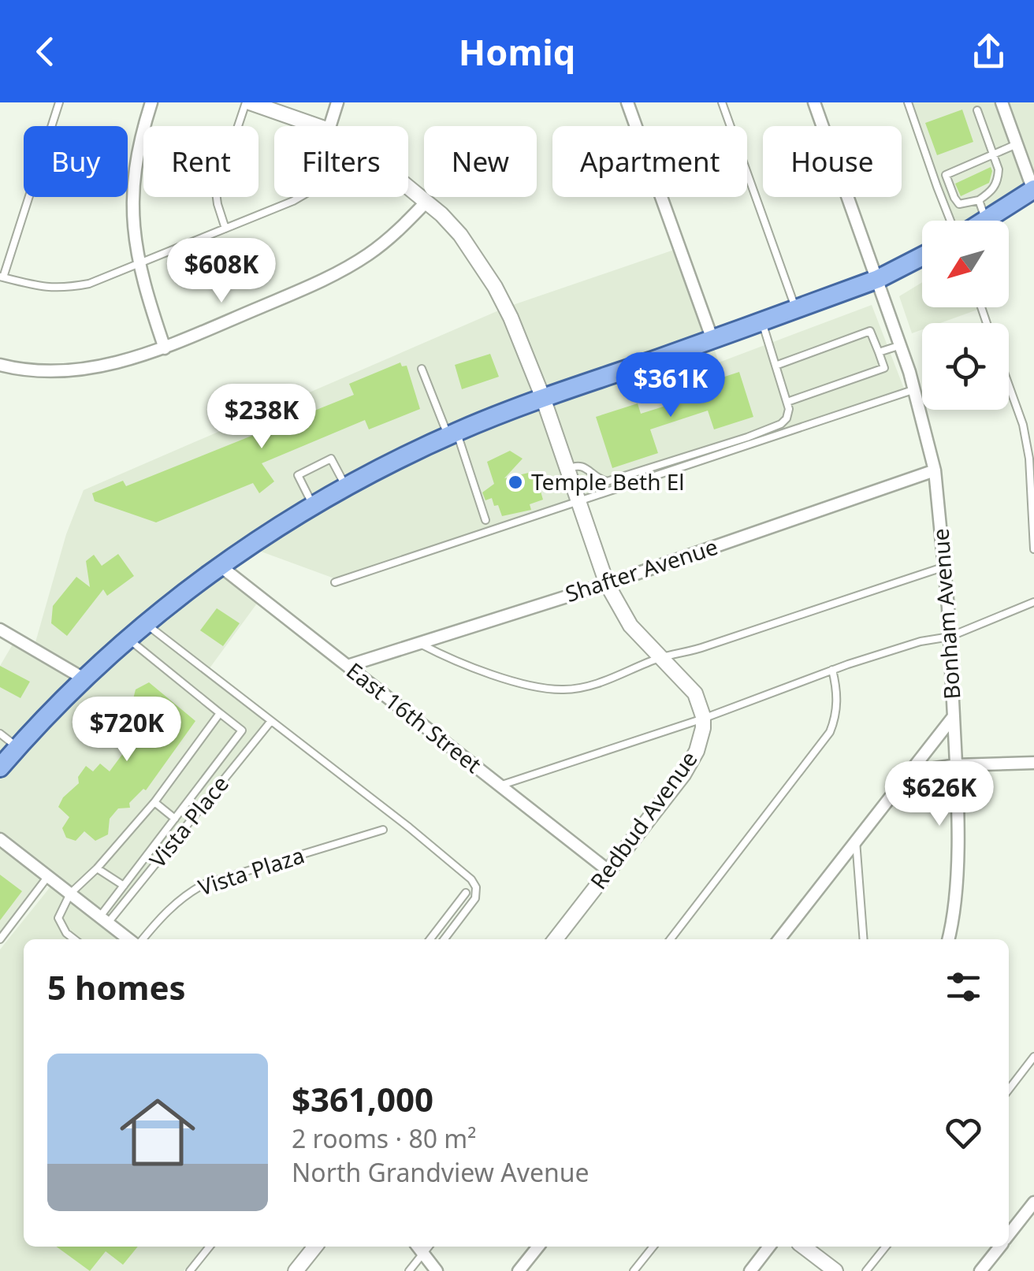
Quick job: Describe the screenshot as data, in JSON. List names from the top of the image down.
{
  "streets": {
    "street": [
      "Shafter Avenue",
      "Bonham Avenue",
      "East 16th Street",
      "Redbud Avenue"
    ],
    "lane": ["Vista Place", "Vista Plaza"]
  },
  "crossings": [
    ["Shafter Avenue", "Bonham Avenue"],
    ["Shafter Avenue", "East 16th Street"],
    ["East 16th Street", "Redbud Avenue"]
  ],
  "places": ["Temple Beth El"],
  "north": "bottom left",
  "page": {
    "header": "Homiq",
    "chip": [
      "Buy",
      "Rent",
      "Filters",
      "New",
      "Apartment",
      "House"
    ],
    "price": [
      "$608K",
      "$361K",
      "$238K",
      "$720K",
      "$626K"
    ],
    "heading": "5 homes",
    "list": [
      {
        "name": "$361,000",
        "note": "2 rooms · 80 m² · North Grandview Avenue"
      }
    ]
  }
}
